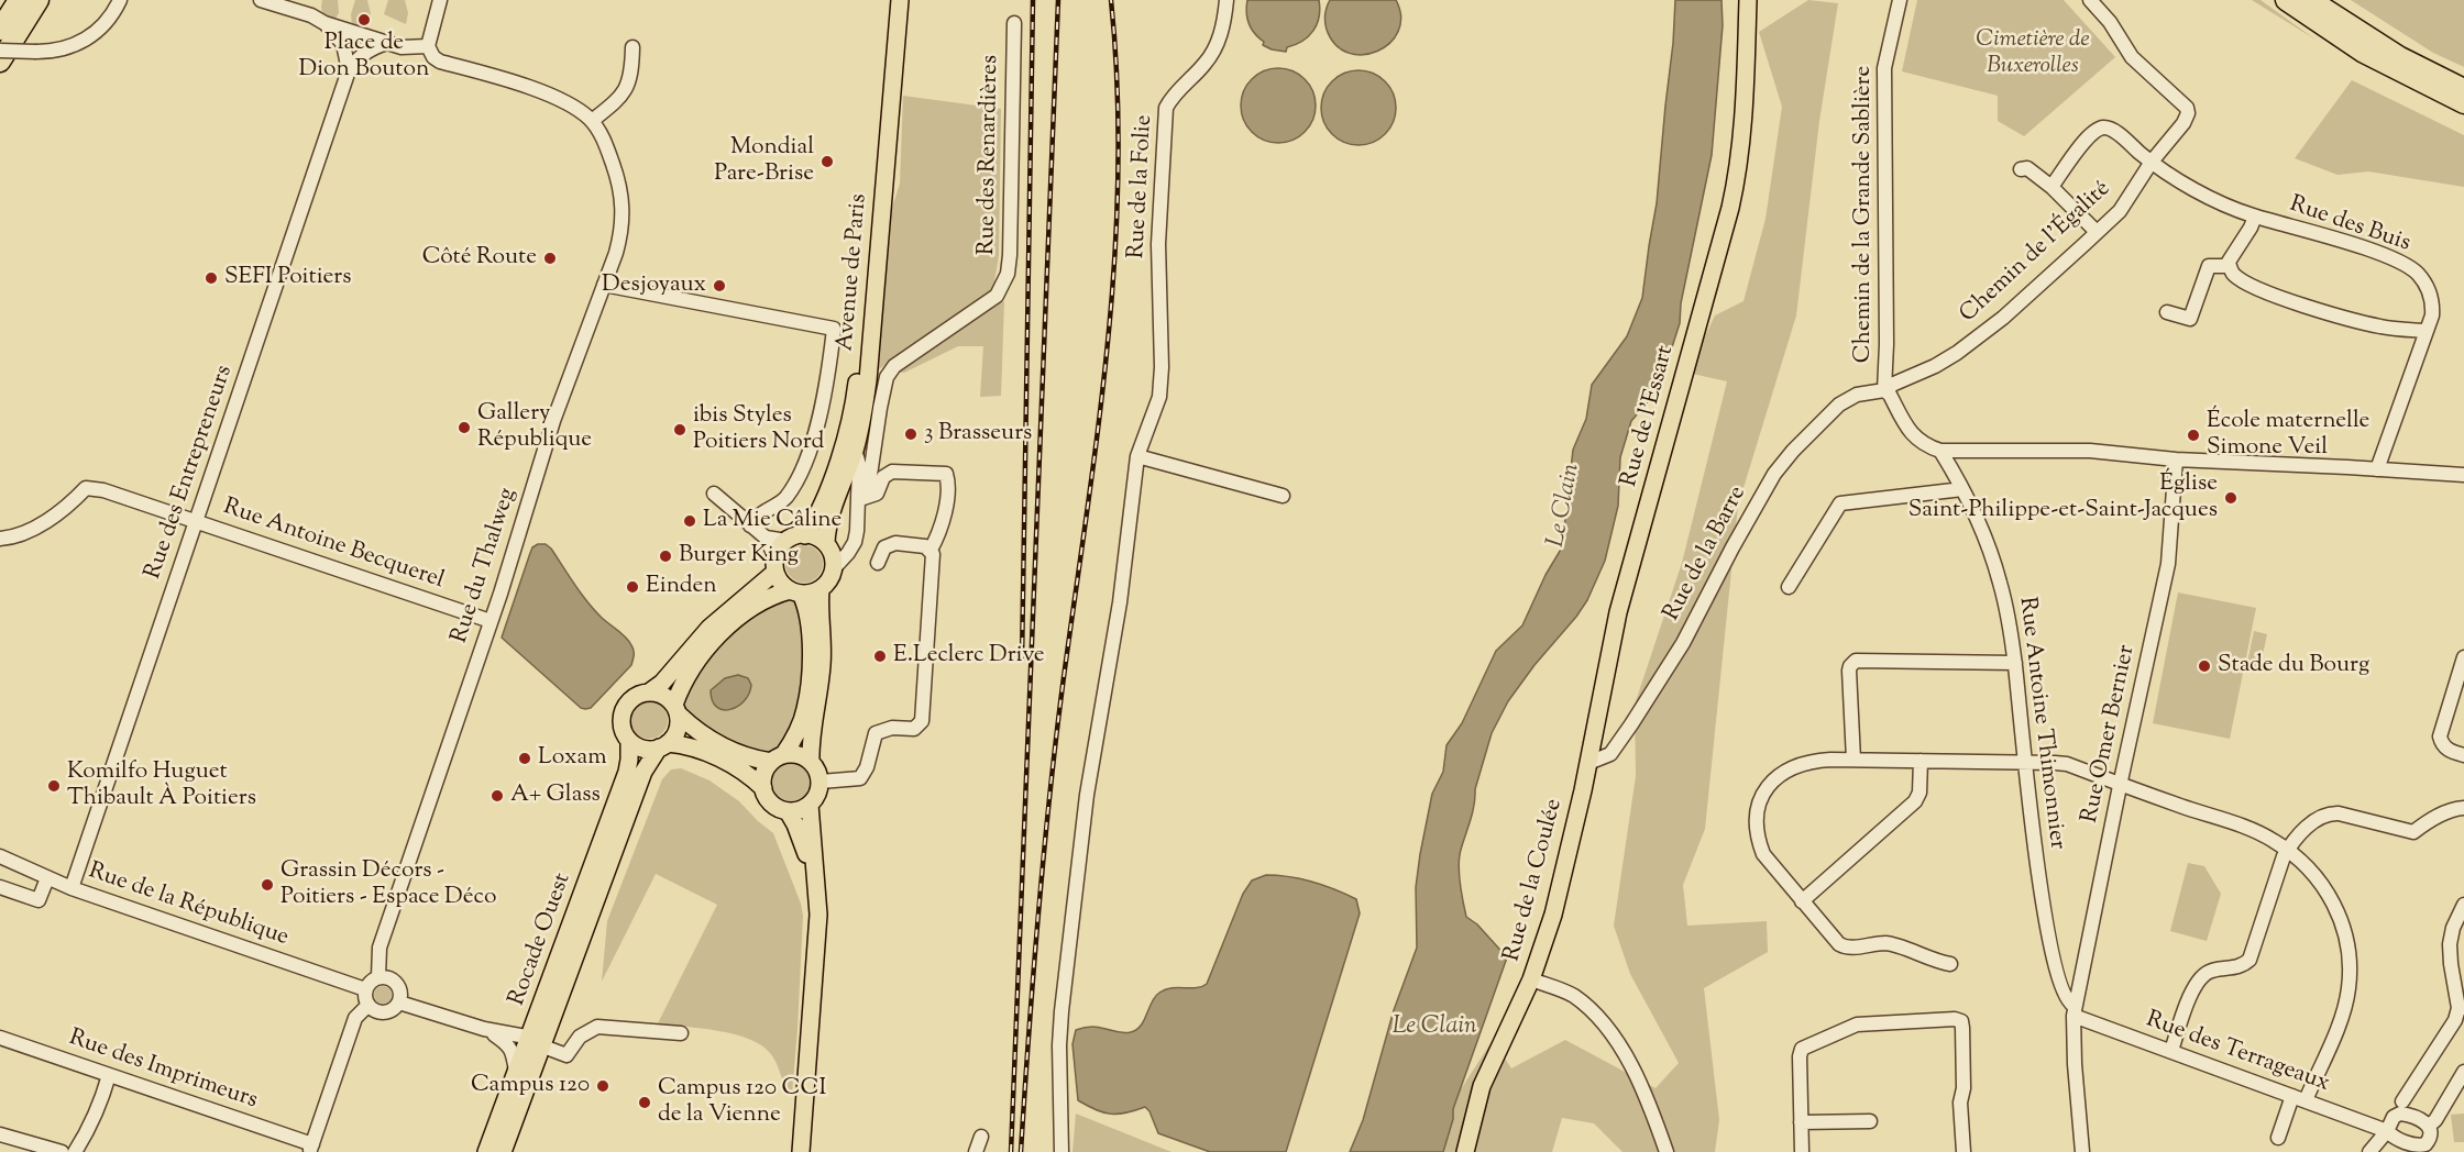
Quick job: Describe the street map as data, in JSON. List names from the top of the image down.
{
  "streets": {
    "main road": [
      "Avenue de Paris",
      "Rue de l'Essart",
      "Rue de la Coulée",
      "Rocade Ouest"
    ],
    "street": [
      "Rue des Renardières",
      "Rue de la Folie",
      "Chemin de la Grande Sablière",
      "Rue des Buis",
      "Chemin de l'Égalité",
      "Rue des Entrepreneurs",
      "Rue Antoine Becquerel",
      "Rue de la Barre",
      "Rue du Thalweg",
      "Rue Antoine Thimonnier",
      "Rue Omer Bernier",
      "Rue de la République",
      "Rue des Terrageaux",
      "Rue des Imprimeurs"
    ]
  },
  "crossings": [
    ["Rue des Renardières", "Avenue de Paris"],
    ["Chemin de la Grande Sablière", "Chemin de l'Égalité"],
    ["Chemin de la Grande Sablière", "Rue de la Barre"],
    ["Rue des Buis", "Chemin de l'Égalité"],
    ["Chemin de l'Égalité", "Rue de la Barre"],
    ["Rue de l'Essart", "Rue de la Barre"],
    ["Rue de l'Essart", "Rue de la Coulée"],
    ["Rue des Entrepreneurs", "Rue Antoine Becquerel"],
    ["Rue des Entrepreneurs", "Rue de la République"],
    ["Rue Antoine Becquerel", "Rue du Thalweg"],
    ["Rue de la Barre", "Rue de la Coulée"],
    ["Rue du Thalweg", "Rue de la République"],
    ["Rue Antoine Thimonnier", "Rue Omer Bernier"],
    ["Rue Antoine Thimonnier", "Rue des Terrageaux"],
    ["Rue Omer Bernier", "Rue des Terrageaux"]
  ],
  "water": ["Le Clain"],
  "parks": ["Cimetière de Buxerolles"],
  "places": [
    "Place de Dion Bouton",
    "Mondial Pare-Brise",
    "Côté Route",
    "SEFI Poitiers",
    "Desjoyaux",
    "Gallery République",
    "ibis Styles Poitiers Nord",
    "3 Brasseurs",
    "École maternelle Simone Veil",
    "Église Saint-Philippe-et-Saint-Jacques",
    "La Mie Câline",
    "Burger King",
    "Einden",
    "E.Leclerc Drive",
    "Stade du Bourg",
    "Loxam",
    "Komilfo Huguet Thibault À Poitiers",
    "A+ Glass",
    "Grassin Décors - Poitiers - Espace Déco",
    "Campus 120",
    "Campus 120 CCI de la Vienne"
  ]
}
